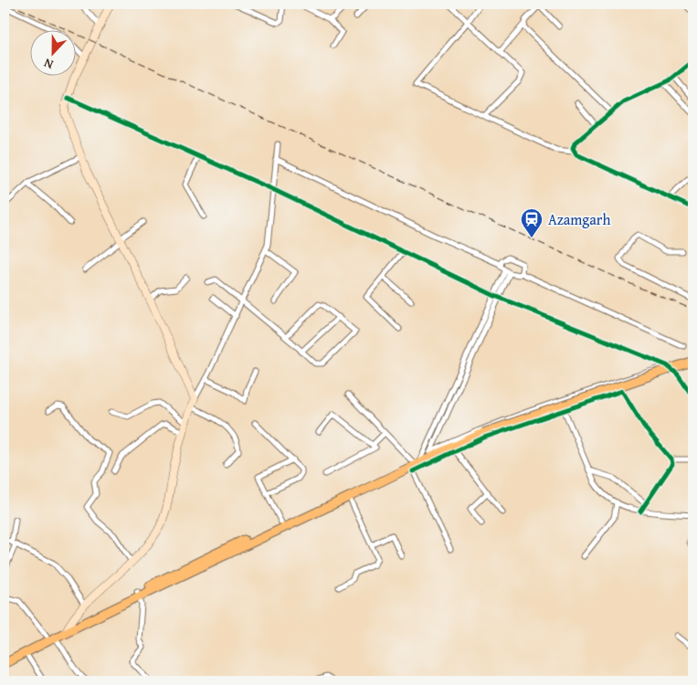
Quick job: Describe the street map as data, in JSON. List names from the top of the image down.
{
  "places": {
    "station": ["Azamgarh"]
  },
  "north": "bottom"
}
